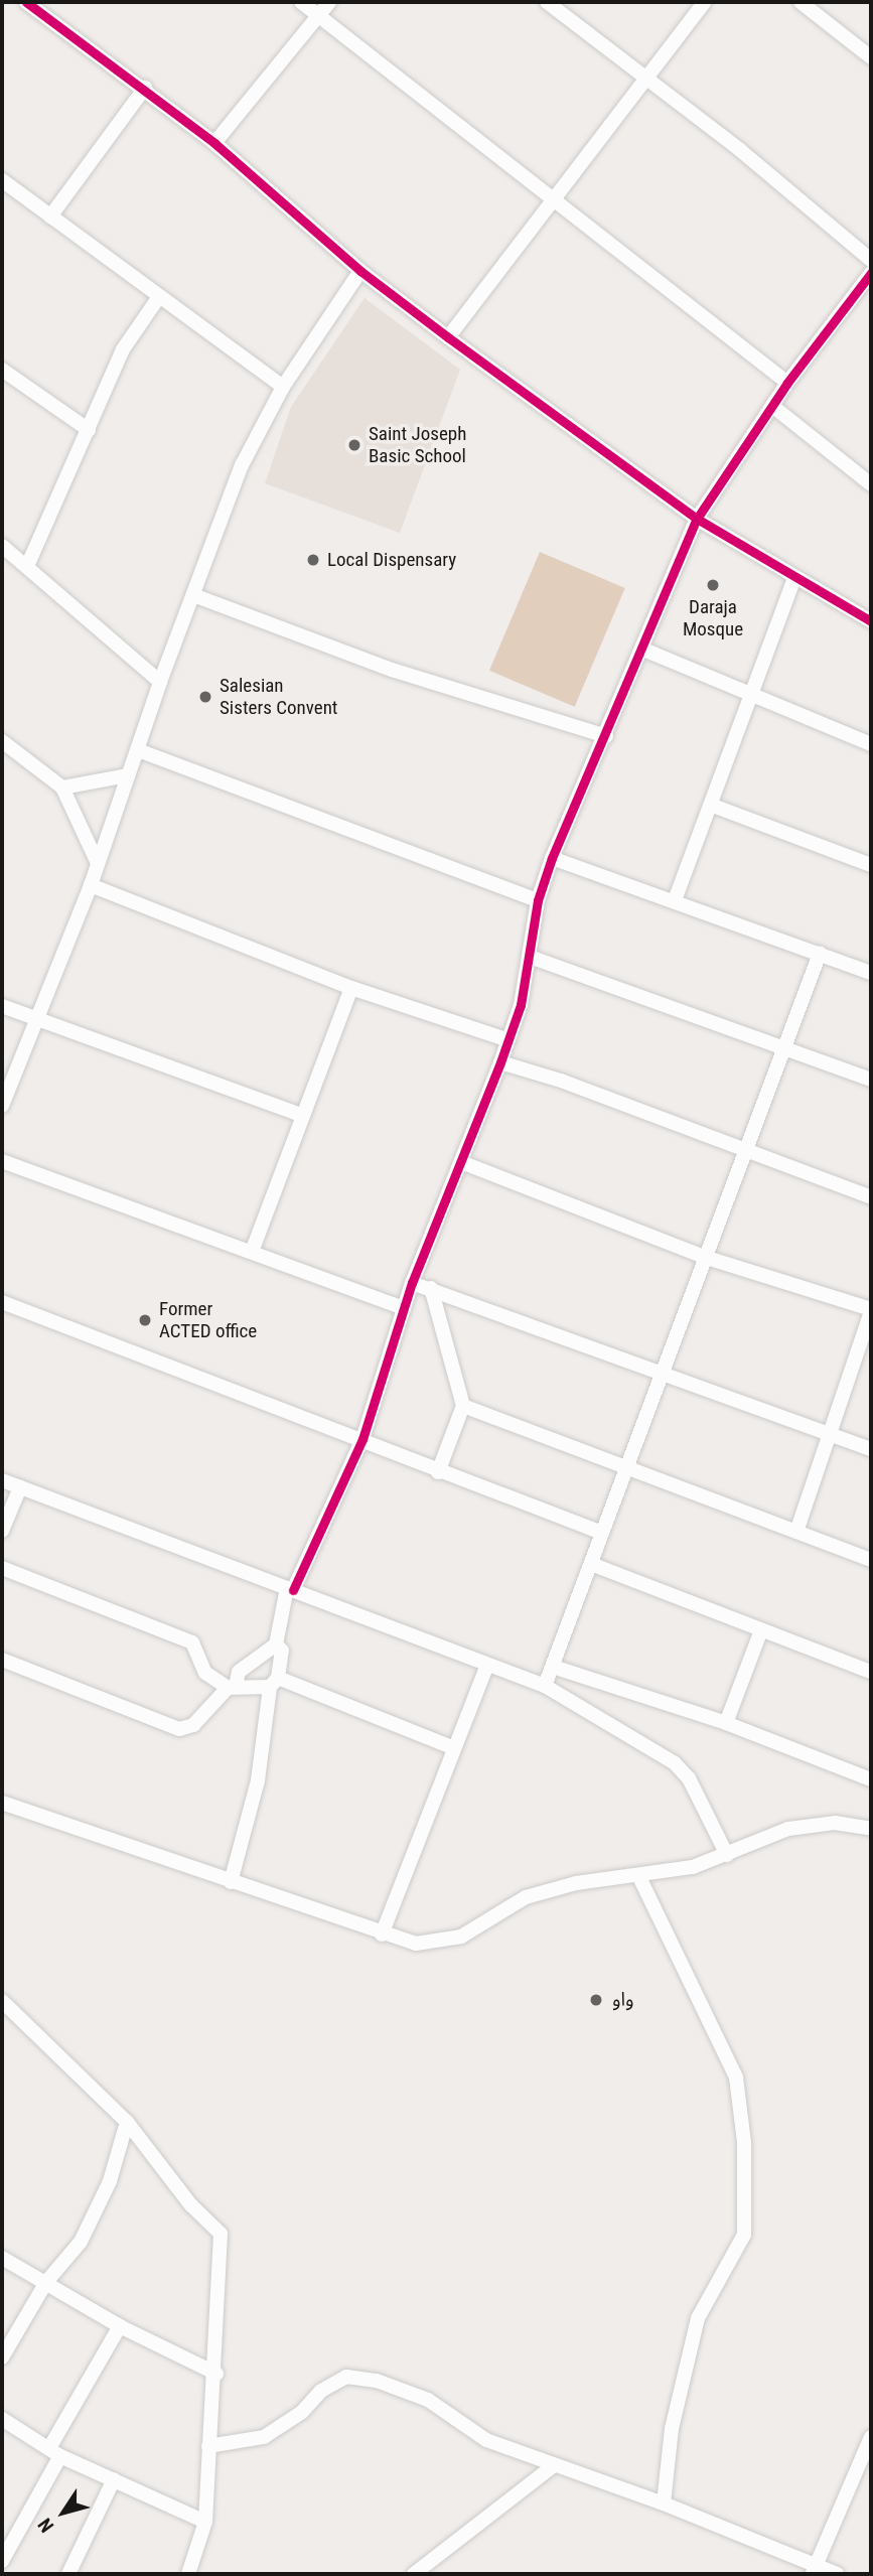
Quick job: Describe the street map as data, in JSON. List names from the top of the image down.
{
  "places": [
    "Saint Joseph Basic School",
    "Local Dispensary",
    "Daraja Mosque",
    "Salesian Sisters Convent",
    "Former ACTED office",
    "واو"
  ],
  "north": "bottom left"
}
